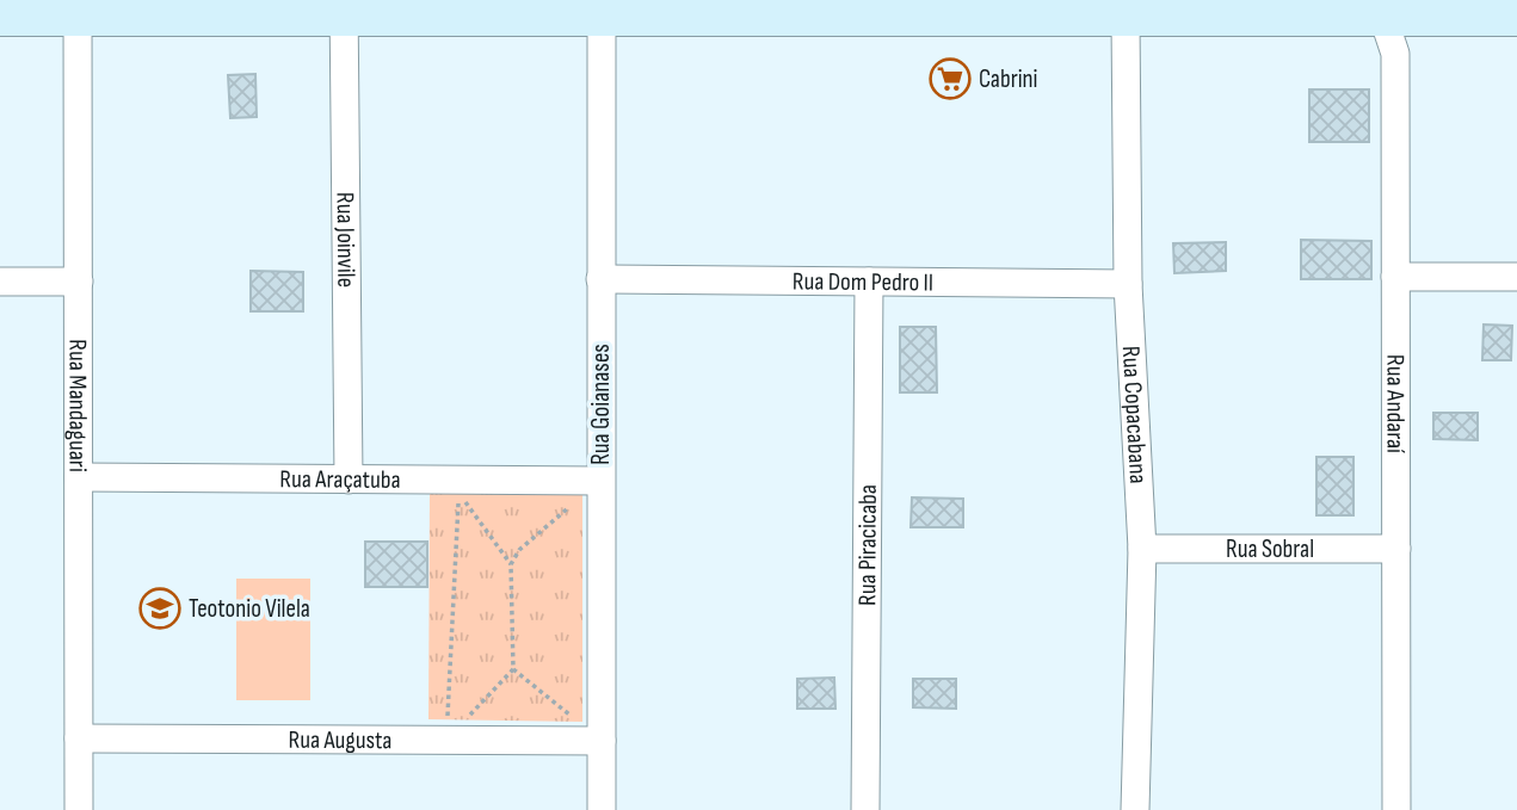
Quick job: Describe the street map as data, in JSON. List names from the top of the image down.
{
  "streets": {
    "street": [
      "Rua Joinvile",
      "Rua Dom Pedro II",
      "Rua Andaraí",
      "Rua Goianases",
      "Rua Mandaguari",
      "Rua Copacabana",
      "Rua Araçatuba",
      "Rua Piracicaba",
      "Rua Sobral",
      "Rua Augusta"
    ]
  },
  "crossings": [
    ["Rua Joinvile", "Rua Araçatuba"],
    ["Rua Dom Pedro II", "Rua Goianases"],
    ["Rua Dom Pedro II", "Rua Copacabana"],
    ["Rua Dom Pedro II", "Rua Piracicaba"],
    ["Rua Andaraí", "Rua Sobral"],
    ["Rua Goianases", "Rua Araçatuba"],
    ["Rua Goianases", "Rua Augusta"],
    ["Rua Mandaguari", "Rua Araçatuba"],
    ["Rua Mandaguari", "Rua Augusta"],
    ["Rua Copacabana", "Rua Sobral"]
  ],
  "places": {
    "supermarket": ["Cabrini"],
    "school or university": ["Teotonio Vilela"]
  }
}
